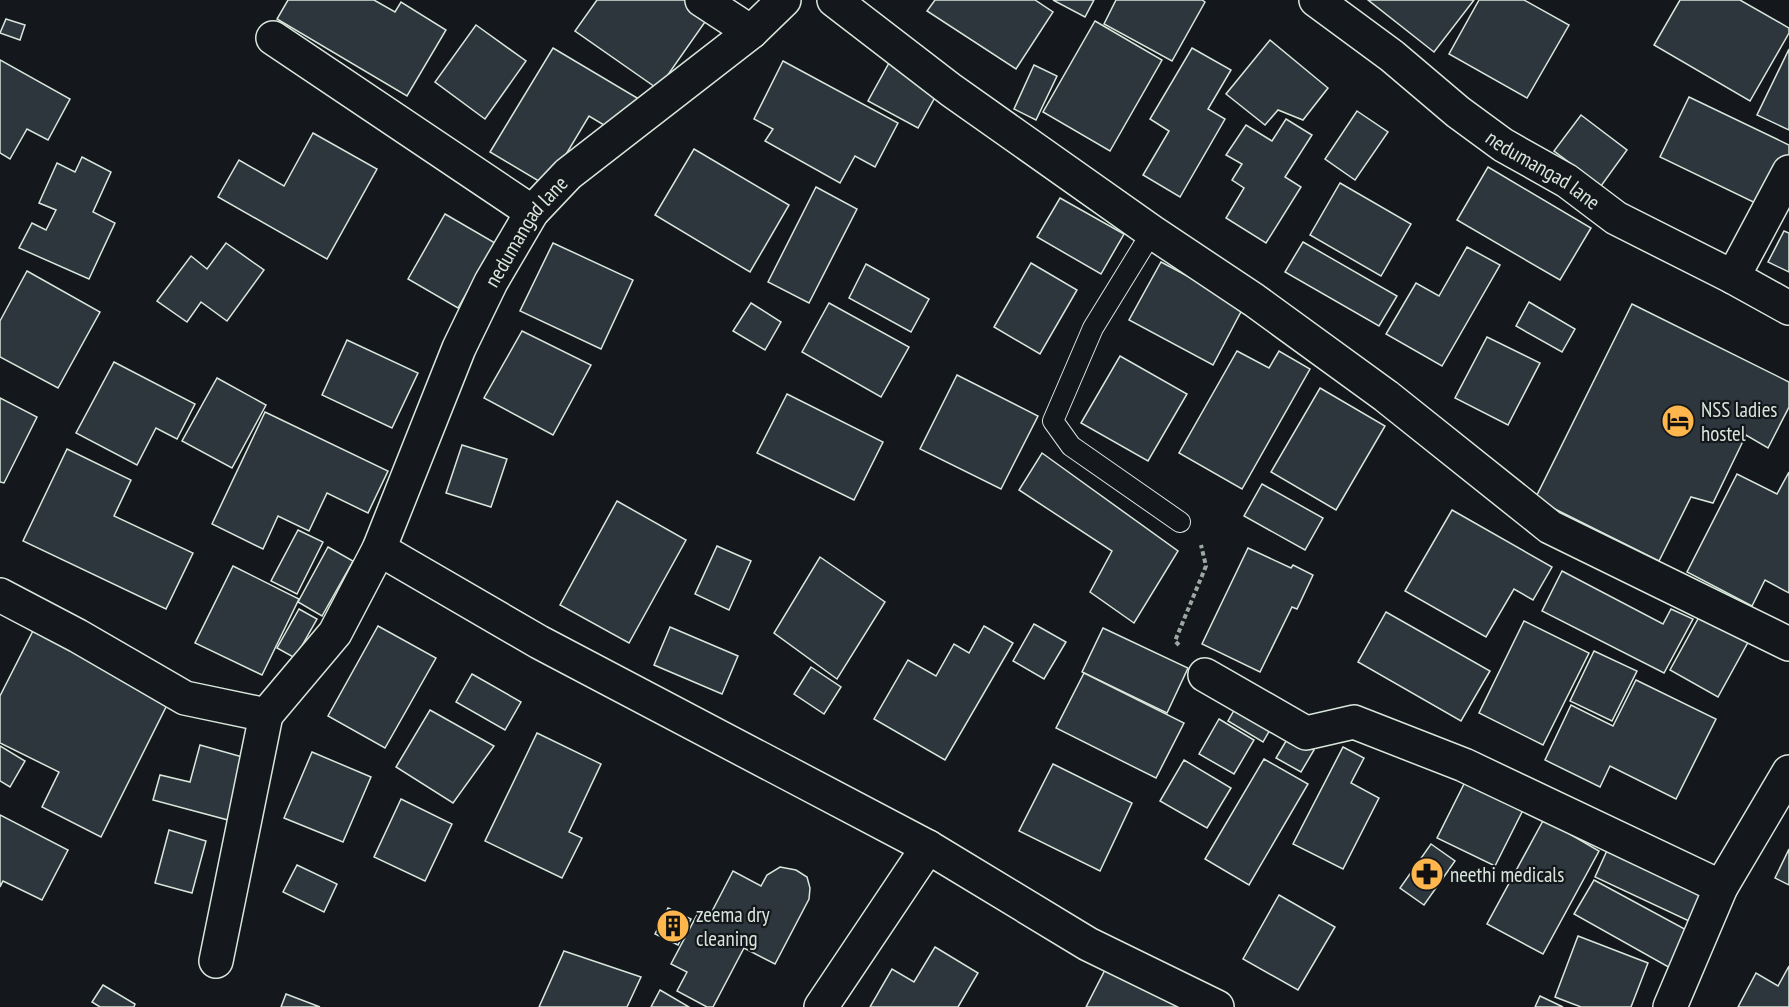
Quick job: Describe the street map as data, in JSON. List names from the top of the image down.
{
  "streets": {
    "street": ["nedumangad lane"]
  },
  "places": {
    "hotel": ["NSS ladies hostel"],
    "pharmacy": ["neethi medicals"],
    "building": ["zeema dry cleaning"]
  }
}
